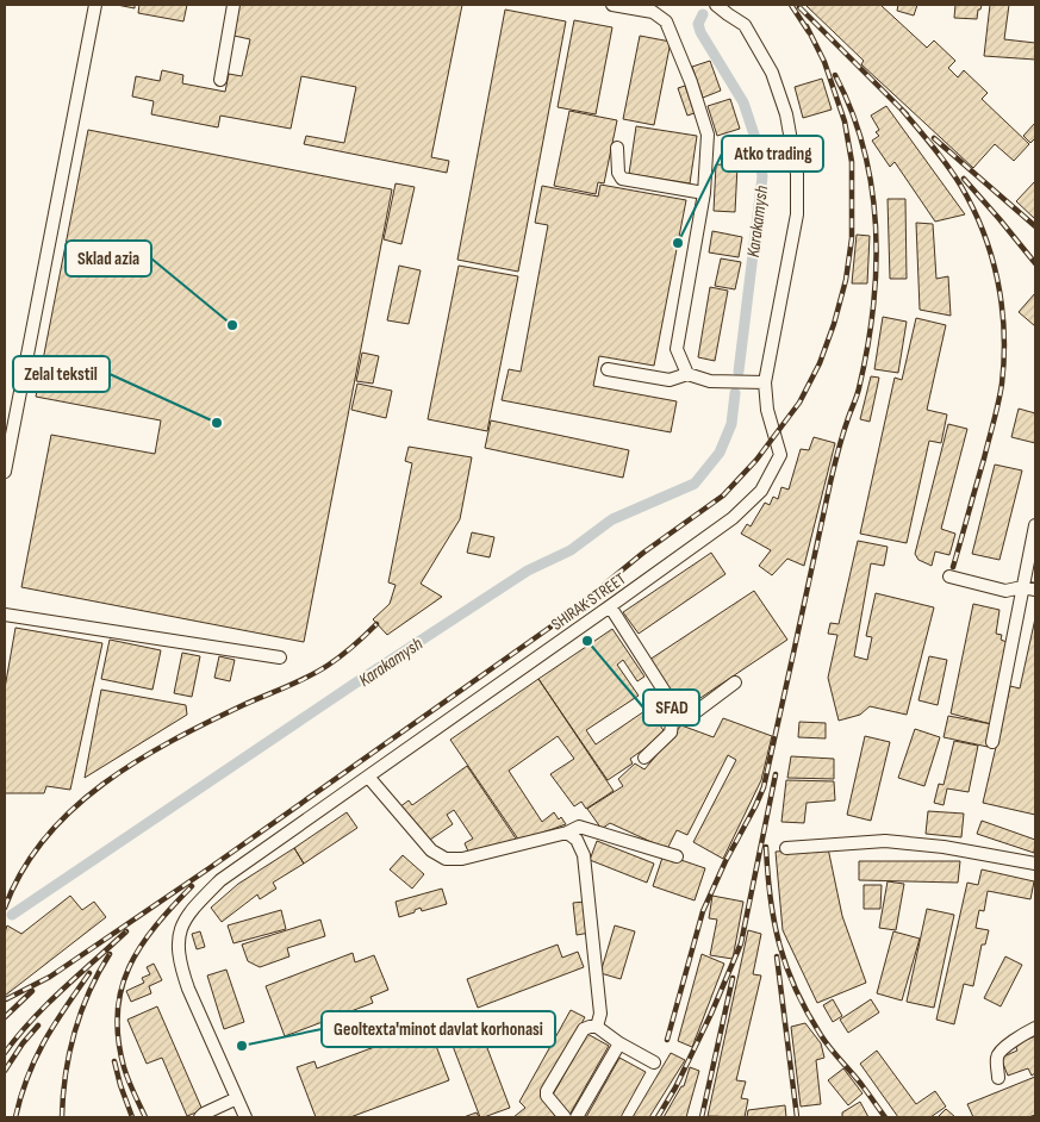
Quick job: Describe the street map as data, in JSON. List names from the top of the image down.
{
  "streets": {
    "street": ["SHIRAK STREET"]
  },
  "water": ["Karakamysh"],
  "places": [
    "Atko trading",
    "Sklad azia",
    "Zelal tekstil",
    "SFAD",
    "Geoltexta'minot davlat korhonasi"
  ]
}
